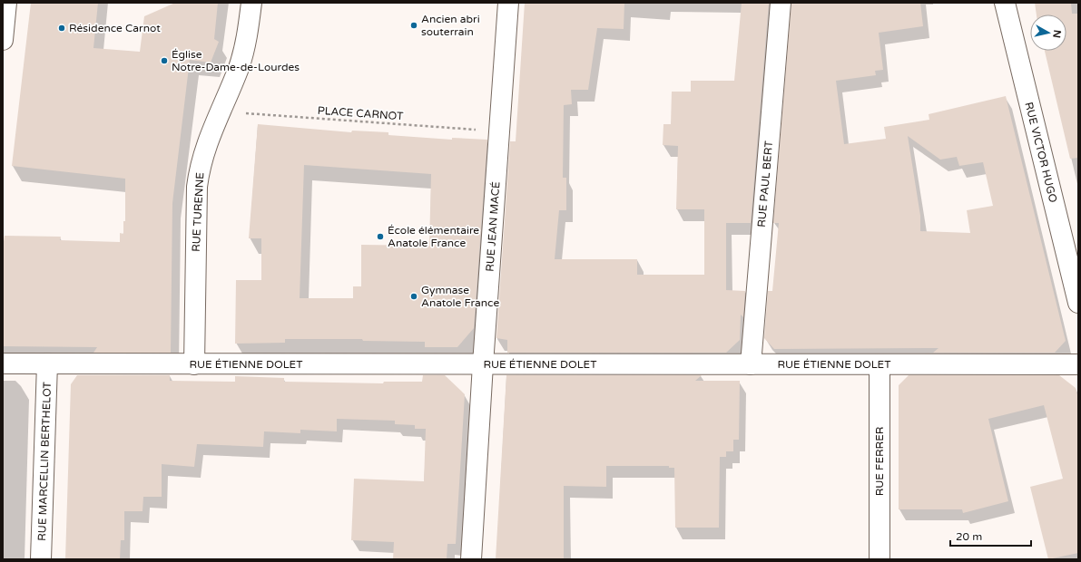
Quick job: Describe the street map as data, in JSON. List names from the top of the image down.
{
  "streets": {
    "street": [
      "RUE VICTOR HUGO",
      "RUE PAUL BERT",
      "RUE TURENNE",
      "RUE JEAN MACÉ",
      "RUE ÉTIENNE DOLET",
      "RUE MARCELLIN BERTHELOT",
      "RUE FERRER"
    ],
    "path": ["PLACE CARNOT"]
  },
  "crossings": [
    ["PLACE CARNOT", "RUE TURENNE"],
    ["PLACE CARNOT", "RUE JEAN MACÉ"],
    ["RUE PAUL BERT", "RUE ÉTIENNE DOLET"],
    ["RUE TURENNE", "RUE ÉTIENNE DOLET"],
    ["RUE JEAN MACÉ", "RUE ÉTIENNE DOLET"],
    ["RUE ÉTIENNE DOLET", "RUE MARCELLIN BERTHELOT"],
    ["RUE ÉTIENNE DOLET", "RUE FERRER"]
  ],
  "places": [
    "Ancien abri souterrain",
    "Résidence Carnot",
    "Église Notre-Dame-de-Lourdes",
    "École élémentaire Anatole France",
    "Gymnase Anatole France"
  ],
  "scale_bar": "20 m",
  "north": "right"
}
